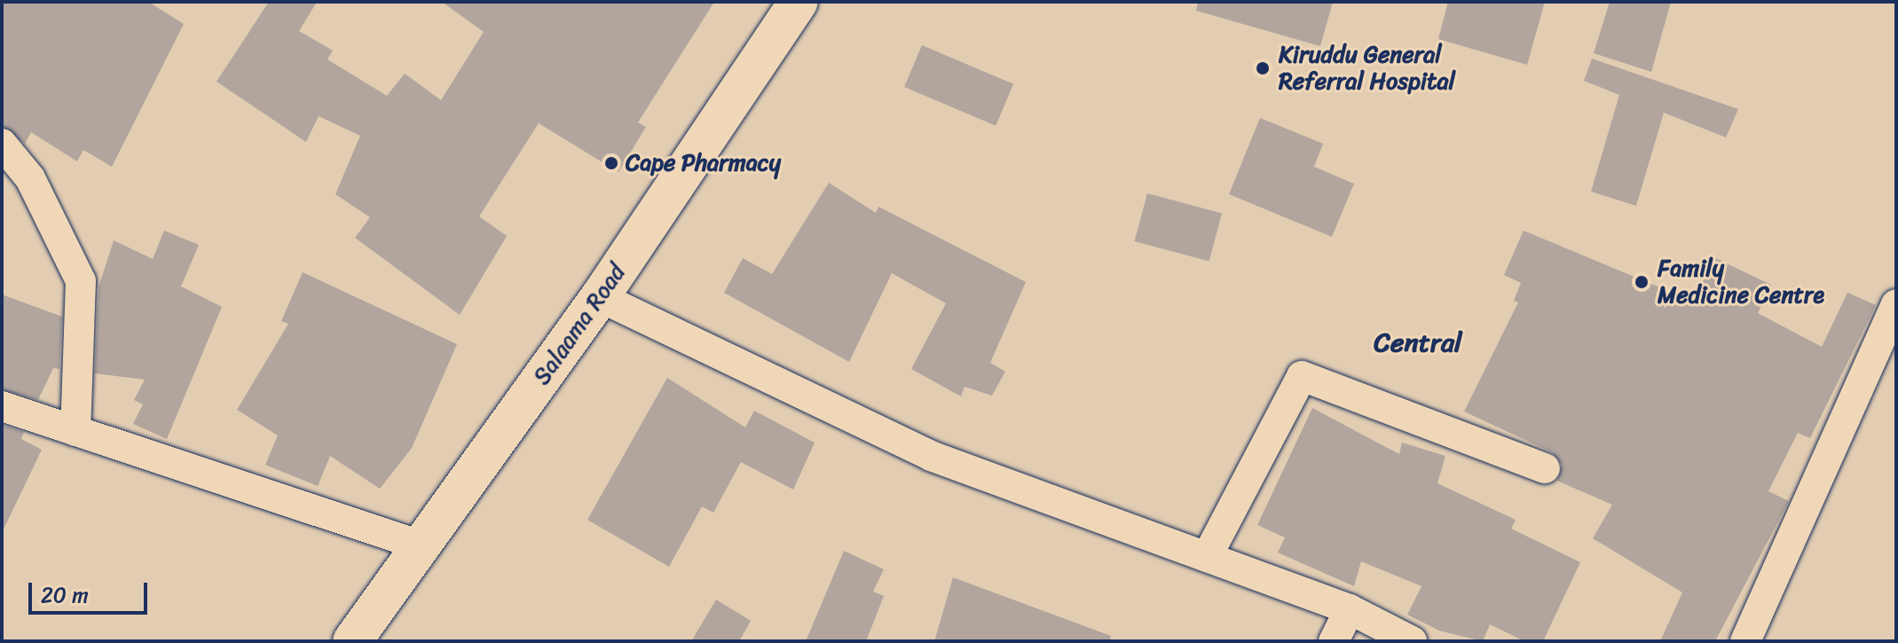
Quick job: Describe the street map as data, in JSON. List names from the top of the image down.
{
  "streets": {
    "main road": ["Salaama Road"]
  },
  "districts": ["Central"],
  "places": ["Kiruddu General Referral Hospital", "Cape Pharmacy", "Family Medicine Centre"],
  "scale_bar": "20 m"
}
